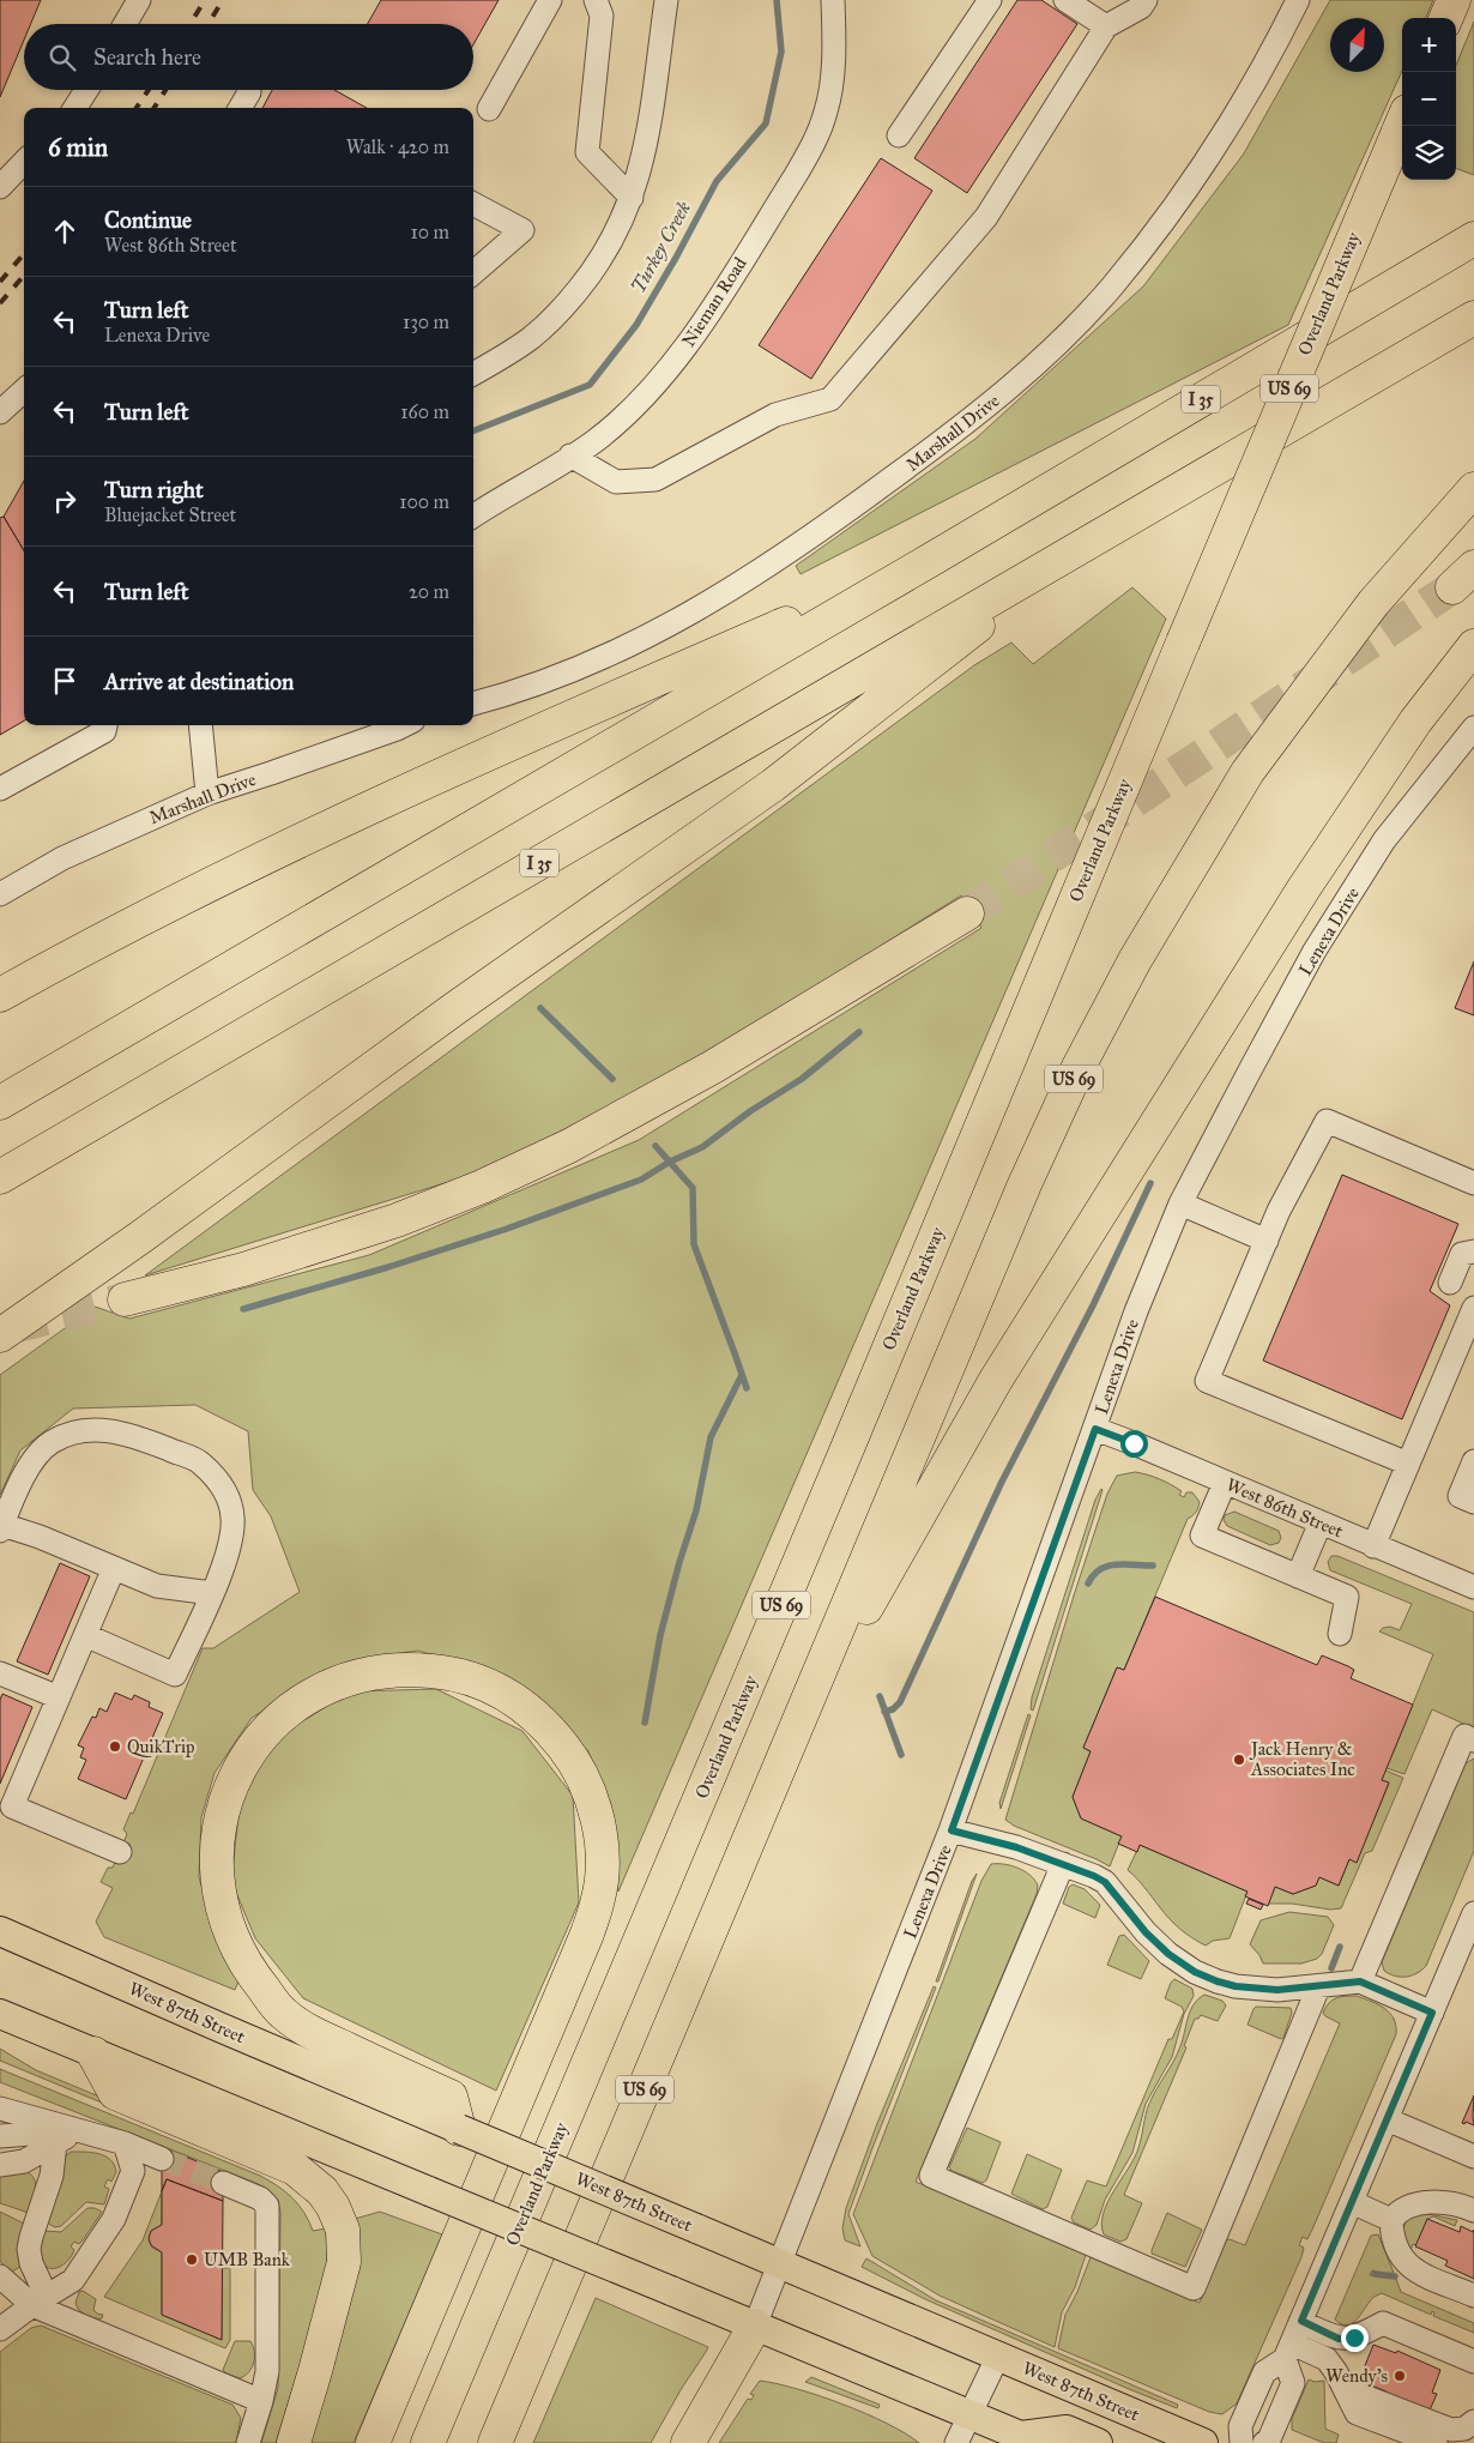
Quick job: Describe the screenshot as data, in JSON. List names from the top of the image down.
{
  "streets": {
    "highway": ["Overland Parkway", "US 69", "I 35"],
    "main road": ["West 87th Street"],
    "street": [
      "Nieman Road",
      "Marshall Drive",
      "Lenexa Drive",
      "West 86th Street"
    ]
  },
  "crossings": [
    ["Lenexa Drive", "West 86th Street"],
    ["Lenexa Drive", "West 87th Street"]
  ],
  "water": ["Turkey Creek"],
  "places": [
    "QuikTrip",
    "Jack Henry & Associates Inc",
    "UMB Bank",
    "Wendy's"
  ],
  "north": "top right",
  "page": {
    "map_buttons": ["+", "−"],
    "search": "Search here",
    "heading": ["6 min", "Walk · 420 m"],
    "list": [
      ["Continue", "West 86th Street", "10 m"],
      ["Turn left", "Lenexa Drive", "130 m"],
      ["Turn left", "160 m"],
      ["Turn right", "Bluejacket Street", "100 m"],
      ["Turn left", "20 m"],
      "Arrive at destination"
    ]
  }
}
